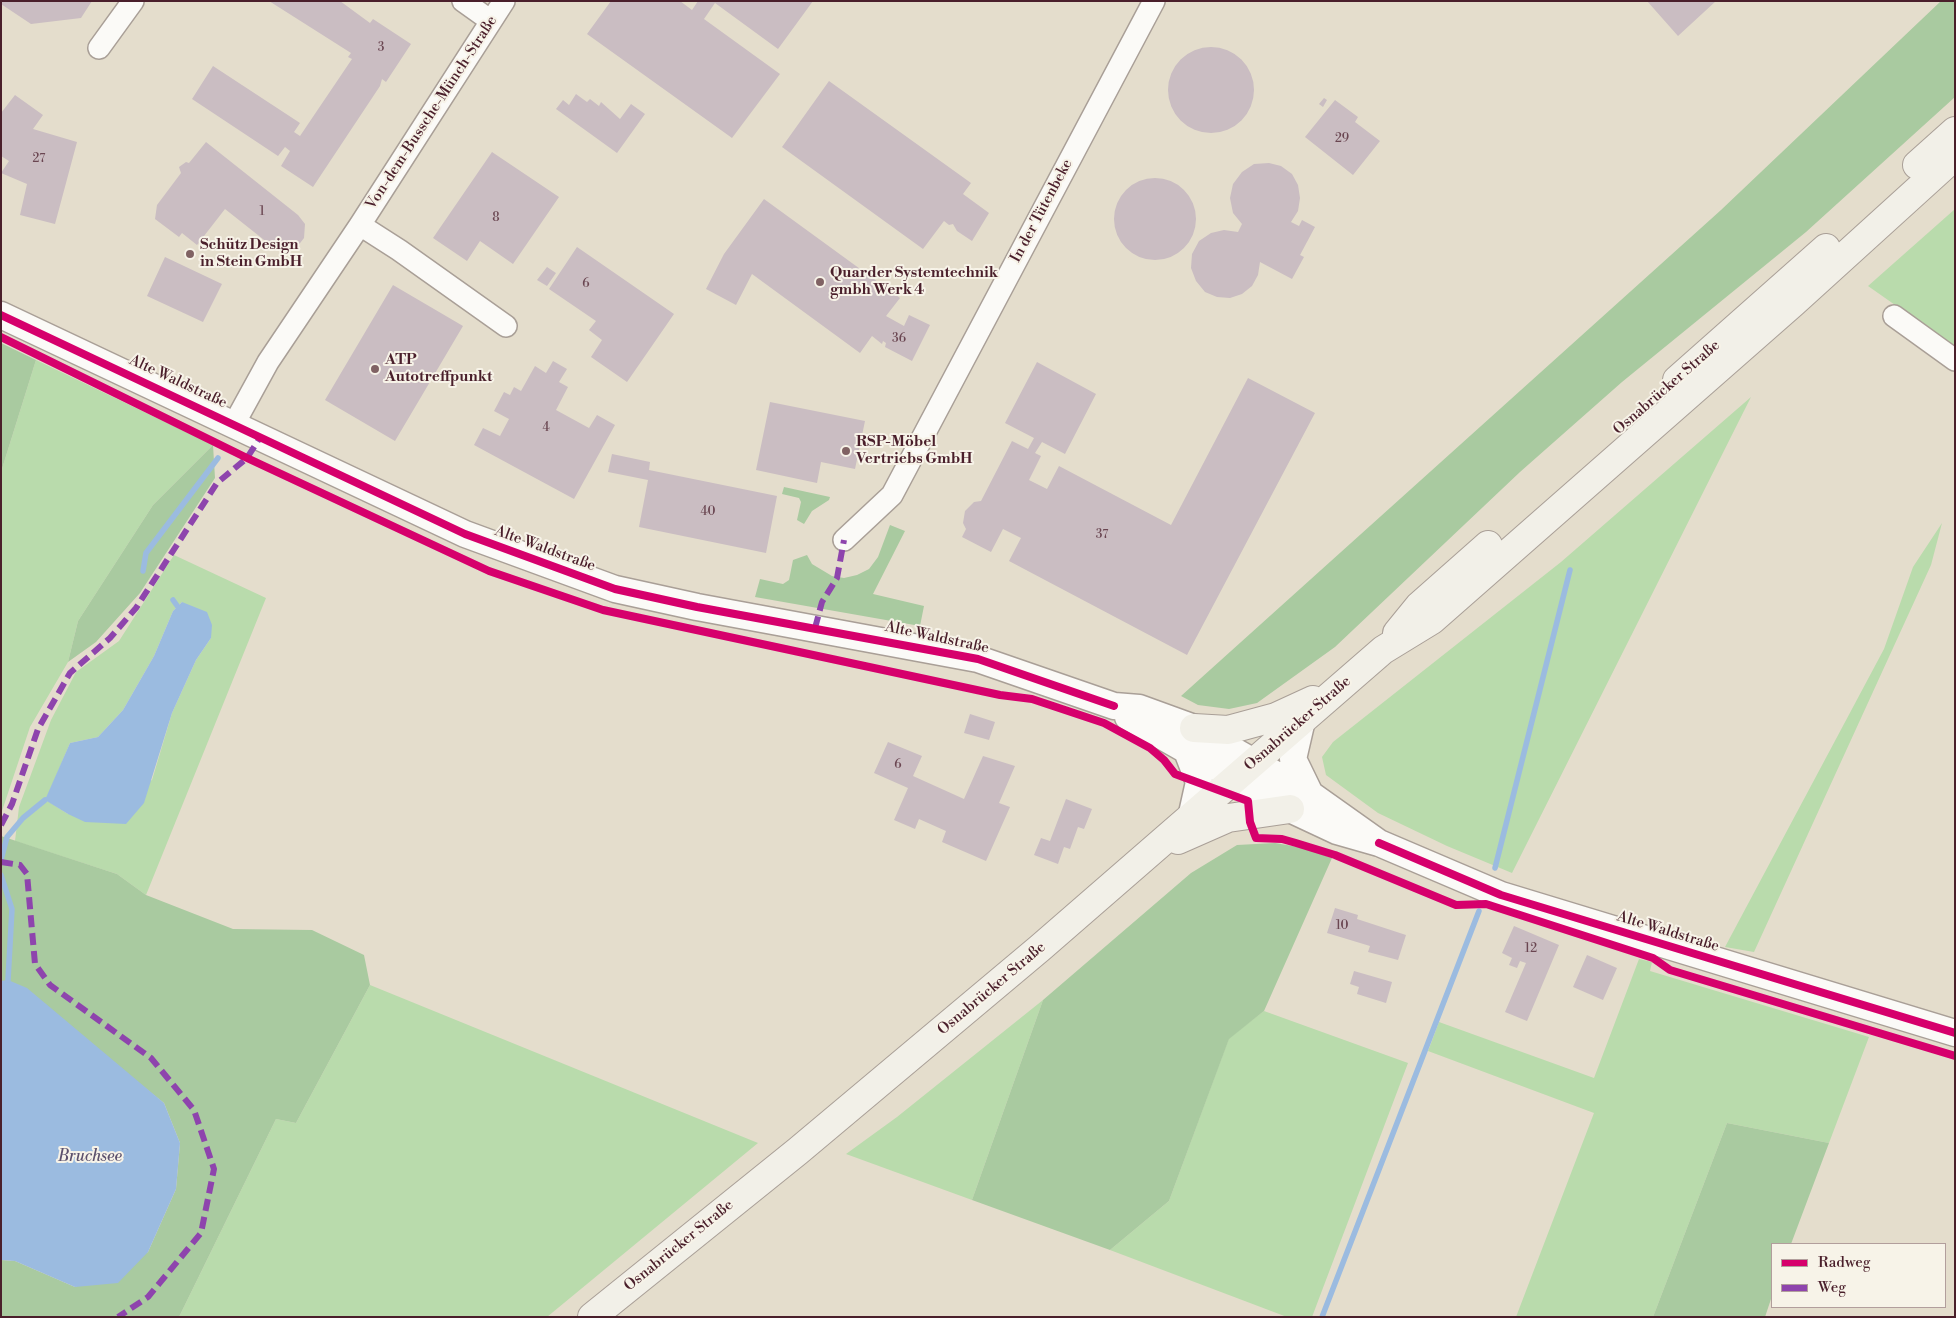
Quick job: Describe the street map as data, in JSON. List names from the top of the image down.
{
  "streets": {
    "main road": ["Osnabrücker Straße"],
    "street": ["Von-dem-Bussche-Münch-Straße", "In der Tütenbeke", "Alte Waldstraße"]
  },
  "crossings": [
    ["Von-dem-Bussche-Münch-Straße", "Alte Waldstraße"],
    ["Alte Waldstraße", "Osnabrücker Straße"]
  ],
  "water": ["Bruchsee"],
  "places": [
    "Schütz Design in Stein GmbH",
    "Quarder Systemtechnik gmbh Werk 4",
    "ATP Autotreffpunkt",
    "RSP-Möbel Vertriebs GmbH"
  ],
  "house_numbers": [
    "3",
    "29",
    "27",
    "1",
    "8",
    "6",
    "36",
    "4",
    "40",
    "37",
    "6",
    "10",
    "12"
  ],
  "legend": ["Radweg", "Weg"]
}
